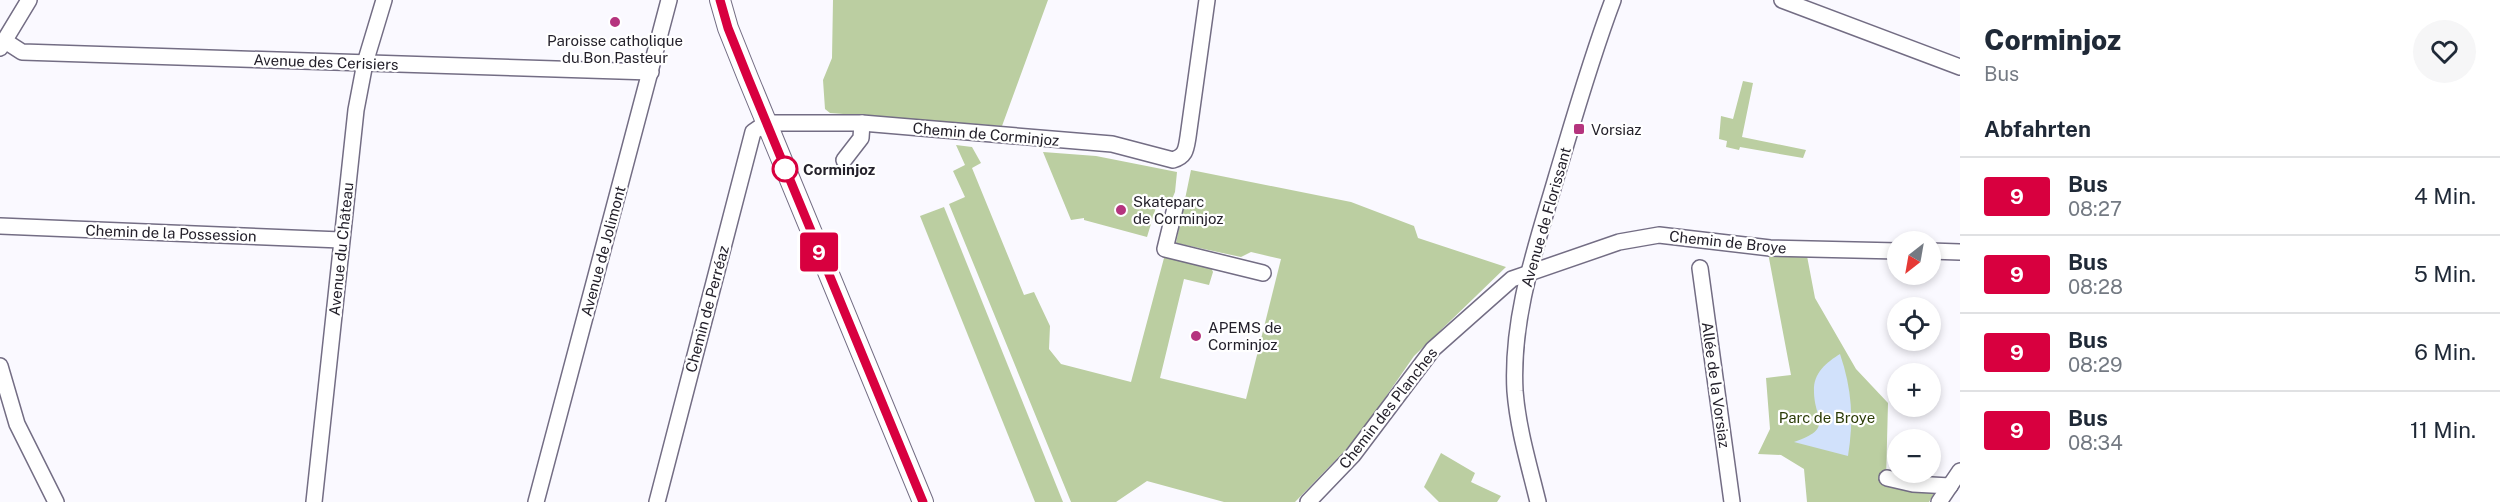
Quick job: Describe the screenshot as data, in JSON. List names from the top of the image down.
{
  "streets": {
    "street": [
      "Avenue des Cerisiers",
      "Chemin de Corminjoz",
      "Avenue de Florissant",
      "Chemin de la Possession",
      "Chemin de Broye",
      "Avenue du Château",
      "Avenue de Jolimont",
      "Chemin de Perréaz",
      "Allée de la Vorsiaz",
      "Chemin des Planches"
    ]
  },
  "crossings": [
    ["Avenue des Cerisiers", "Avenue du Château"],
    ["Avenue des Cerisiers", "Avenue de Jolimont"],
    ["Chemin de Corminjoz", "Chemin de Perréaz"],
    ["Avenue de Florissant", "Chemin de Broye"],
    ["Avenue de Florissant", "Chemin des Planches"],
    ["Chemin de la Possession", "Avenue du Château"],
    ["Chemin de Broye", "Chemin des Planches"]
  ],
  "parks": ["Parc de Broye"],
  "places": {
    "other": [
      "Paroisse catholique du Bon Pasteur",
      "Corminjoz",
      "Skateparc de Corminjoz",
      "APEMS de Corminjoz"
    ],
    "transit": ["Vorsiaz"]
  },
  "lines": ["bus line 9"],
  "north": "bottom left",
  "page": {
    "on_map": "9",
    "heading": [
      ["Corminjoz", "Bus"],
      "Abfahrten"
    ],
    "list": [
      {
        "mark": "9",
        "name": "Bus",
        "note": "08:27",
        "value": "4 Min."
      },
      {
        "mark": "9",
        "name": "Bus",
        "note": "08:28",
        "value": "5 Min."
      },
      {
        "mark": "9",
        "name": "Bus",
        "note": "08:29",
        "value": "6 Min."
      },
      {
        "mark": "9",
        "name": "Bus",
        "note": "08:34",
        "value": "11 Min."
      }
    ],
    "map_buttons": ["+", "−"]
  }
}
